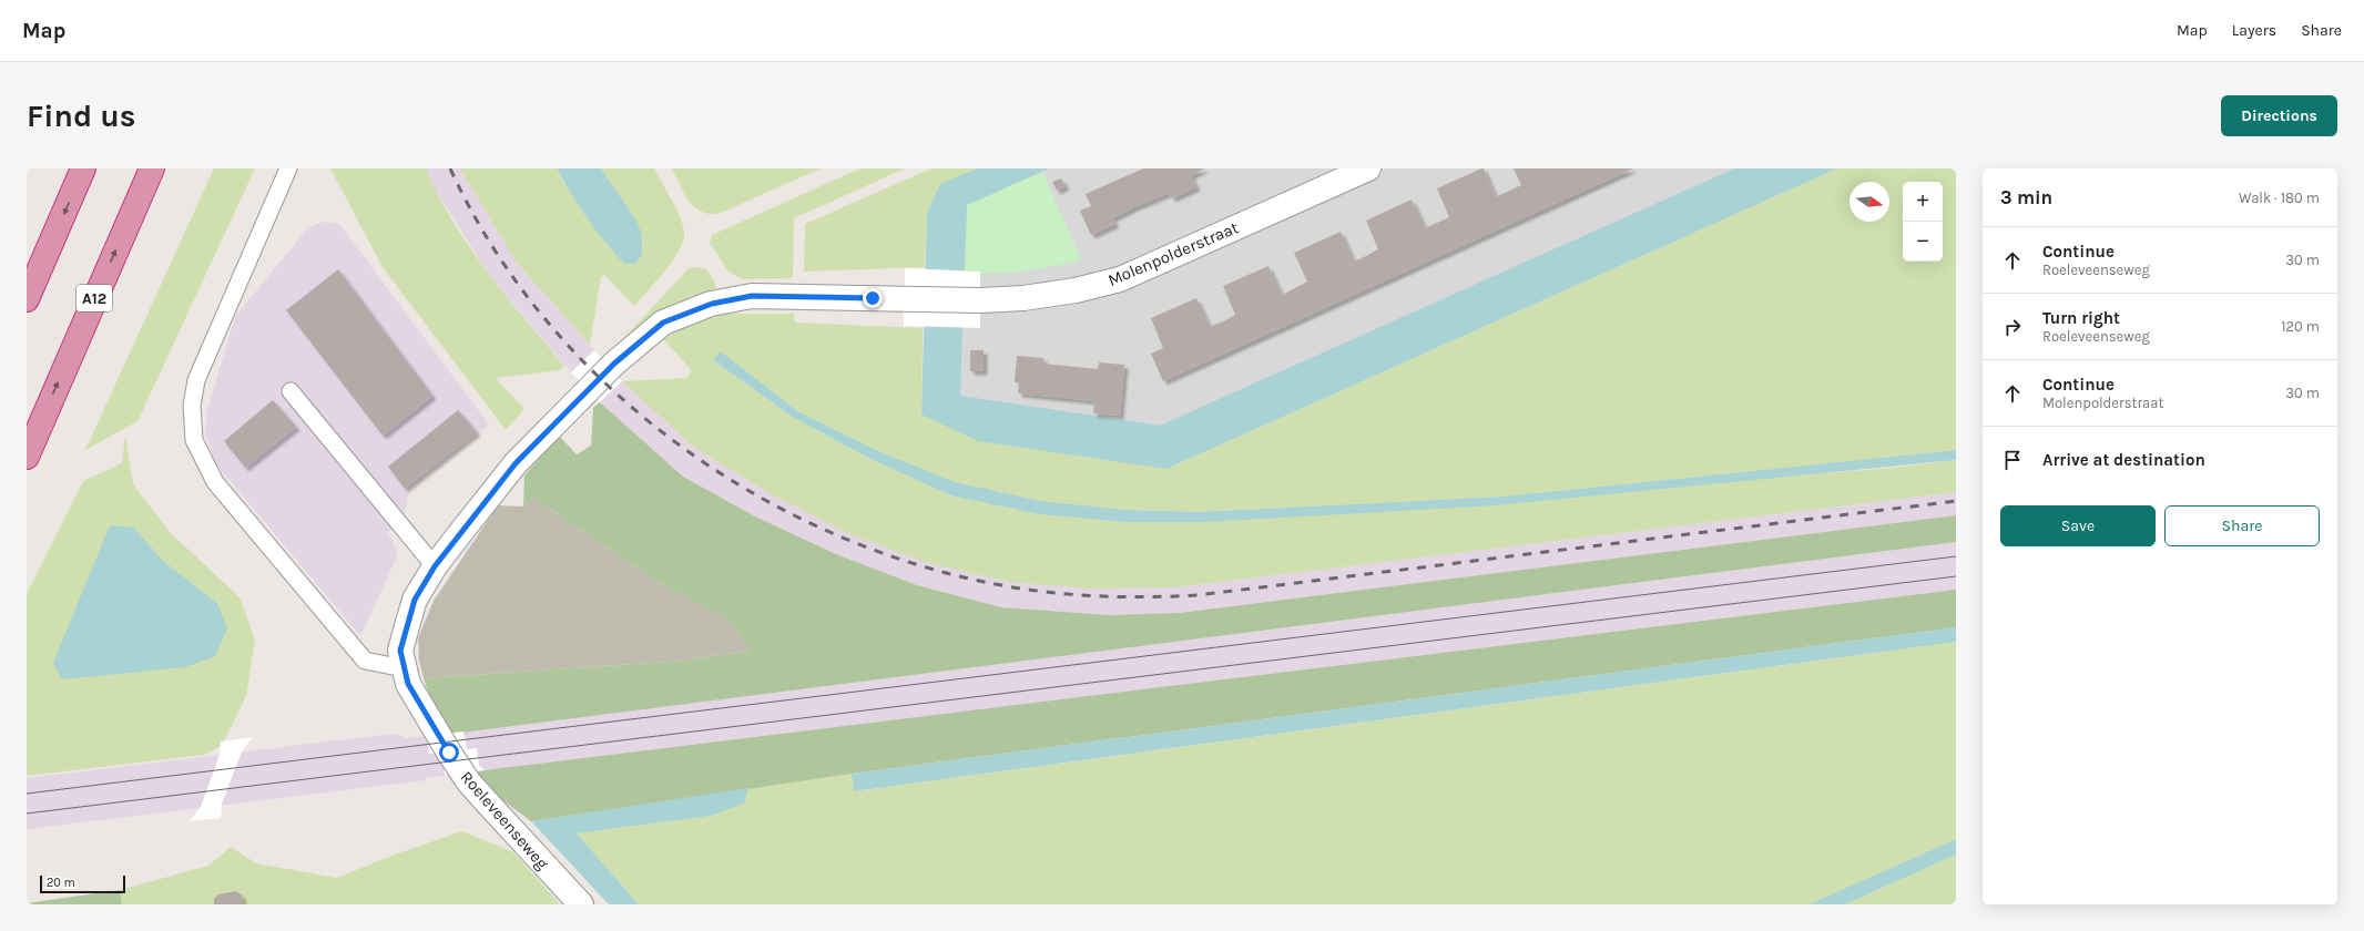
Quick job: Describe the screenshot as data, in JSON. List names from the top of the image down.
{
  "streets": {
    "highway": ["A12"],
    "street": ["Molenpolderstraat", "Roeleveenseweg"]
  },
  "crossings": [
    ["Molenpolderstraat", "Roeleveenseweg"]
  ],
  "scale_bar": "20 m",
  "north": "right",
  "page": {
    "header": "Map",
    "nav": ["Map", "Layers", "Share"],
    "buttons": [
      "Directions",
      ["Save", "Share"]
    ],
    "title": "Find us",
    "heading": ["3 min", "Walk · 180 m"],
    "map_buttons": ["+", "−"],
    "list": [
      ["Continue", "Roeleveenseweg", "30 m"],
      ["Turn right", "Roeleveenseweg", "120 m"],
      ["Continue", "Molenpolderstraat", "30 m"],
      "Arrive at destination"
    ],
    "scale": "20 m"
  }
}
